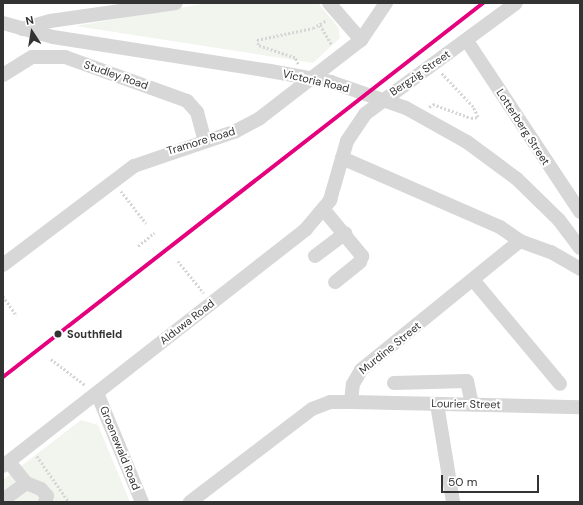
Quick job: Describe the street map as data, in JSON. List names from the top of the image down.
{
  "streets": {
    "street": [
      "Bergzig Street",
      "Studley Road",
      "Victoria Road",
      "Lotterberg Street",
      "Tramore Road",
      "Alduwa Road",
      "Murdine Street",
      "Lourier Street",
      "Groenewald Road"
    ]
  },
  "crossings": [
    ["Bergzig Street", "Lotterberg Street"],
    ["Bergzig Street", "Alduwa Road"],
    ["Studley Road", "Tramore Road"],
    ["Alduwa Road", "Groenewald Road"],
    ["Murdine Street", "Lourier Street"]
  ],
  "places": ["Southfield"],
  "scale_bar": "50 m",
  "north": "top"
}
